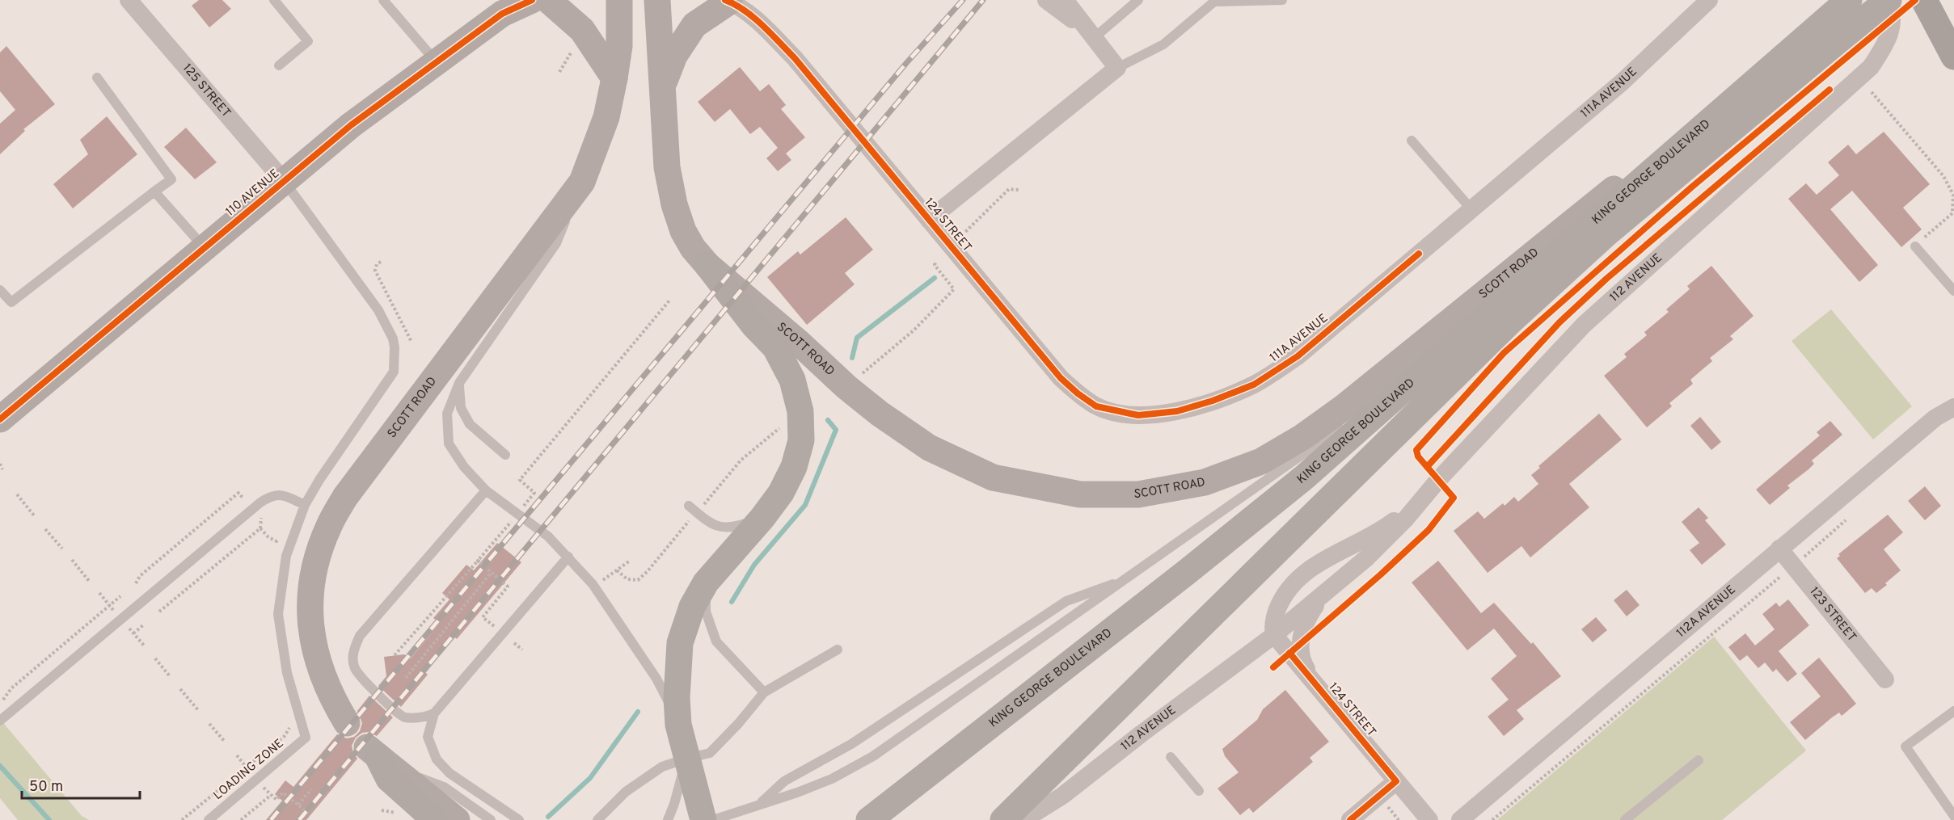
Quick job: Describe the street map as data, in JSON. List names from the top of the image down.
{
  "streets": {
    "main road": ["KING GEORGE BOULEVARD", "110 AVENUE", "SCOTT ROAD"],
    "street": [
      "125 STREET",
      "111A AVENUE",
      "124 STREET",
      "112 AVENUE",
      "112A AVENUE",
      "123 STREET"
    ],
    "lane": ["LOADING ZONE"]
  },
  "crossings": [
    ["125 STREET", "110 AVENUE"],
    ["111A AVENUE", "124 STREET"],
    ["KING GEORGE BOULEVARD", "SCOTT ROAD"],
    ["KING GEORGE BOULEVARD", "112 AVENUE"],
    ["124 STREET", "112 AVENUE"],
    ["112A AVENUE", "123 STREET"]
  ],
  "scale_bar": "50 m"
}
